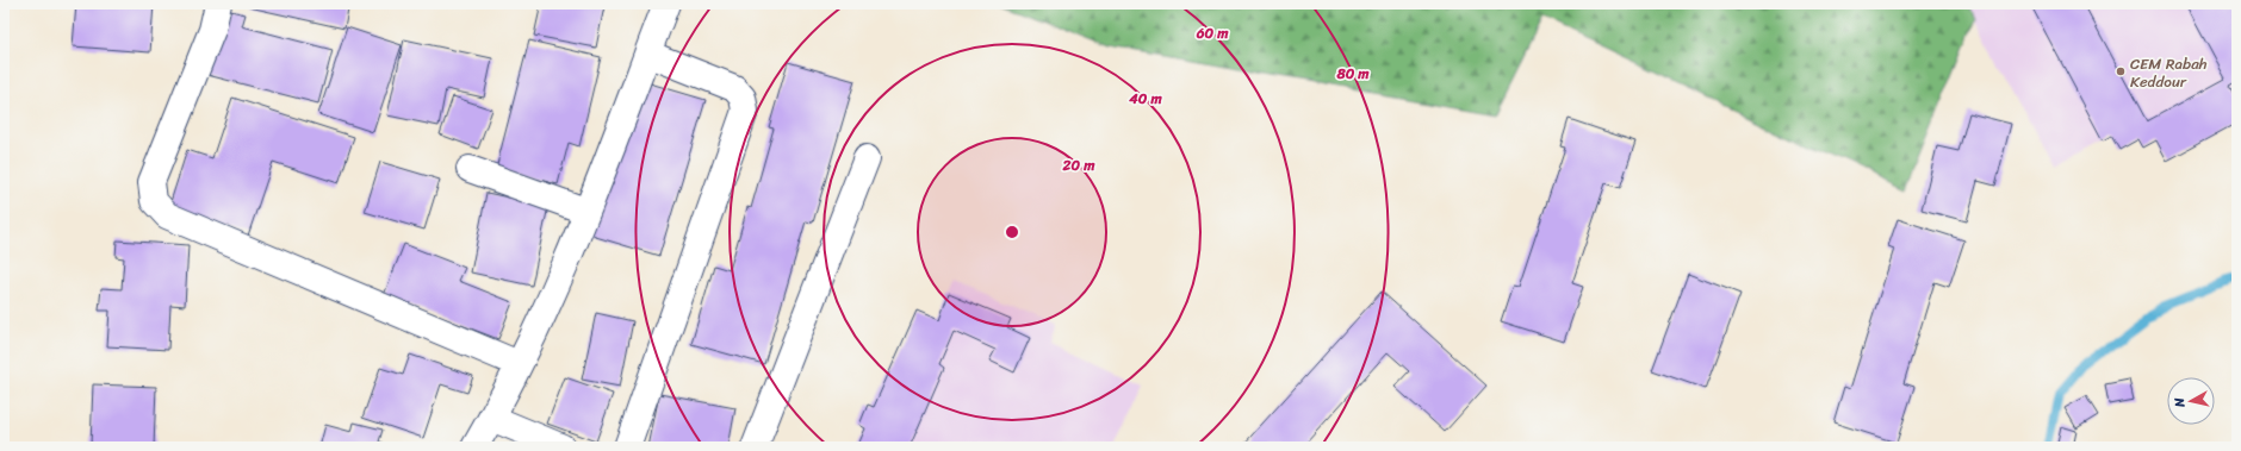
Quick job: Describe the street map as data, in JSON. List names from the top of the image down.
{
  "places": ["CEM Rabah Keddour"],
  "north": "left",
  "rings": [
    "60 m",
    "80 m",
    "40 m",
    "20 m"
  ]
}
